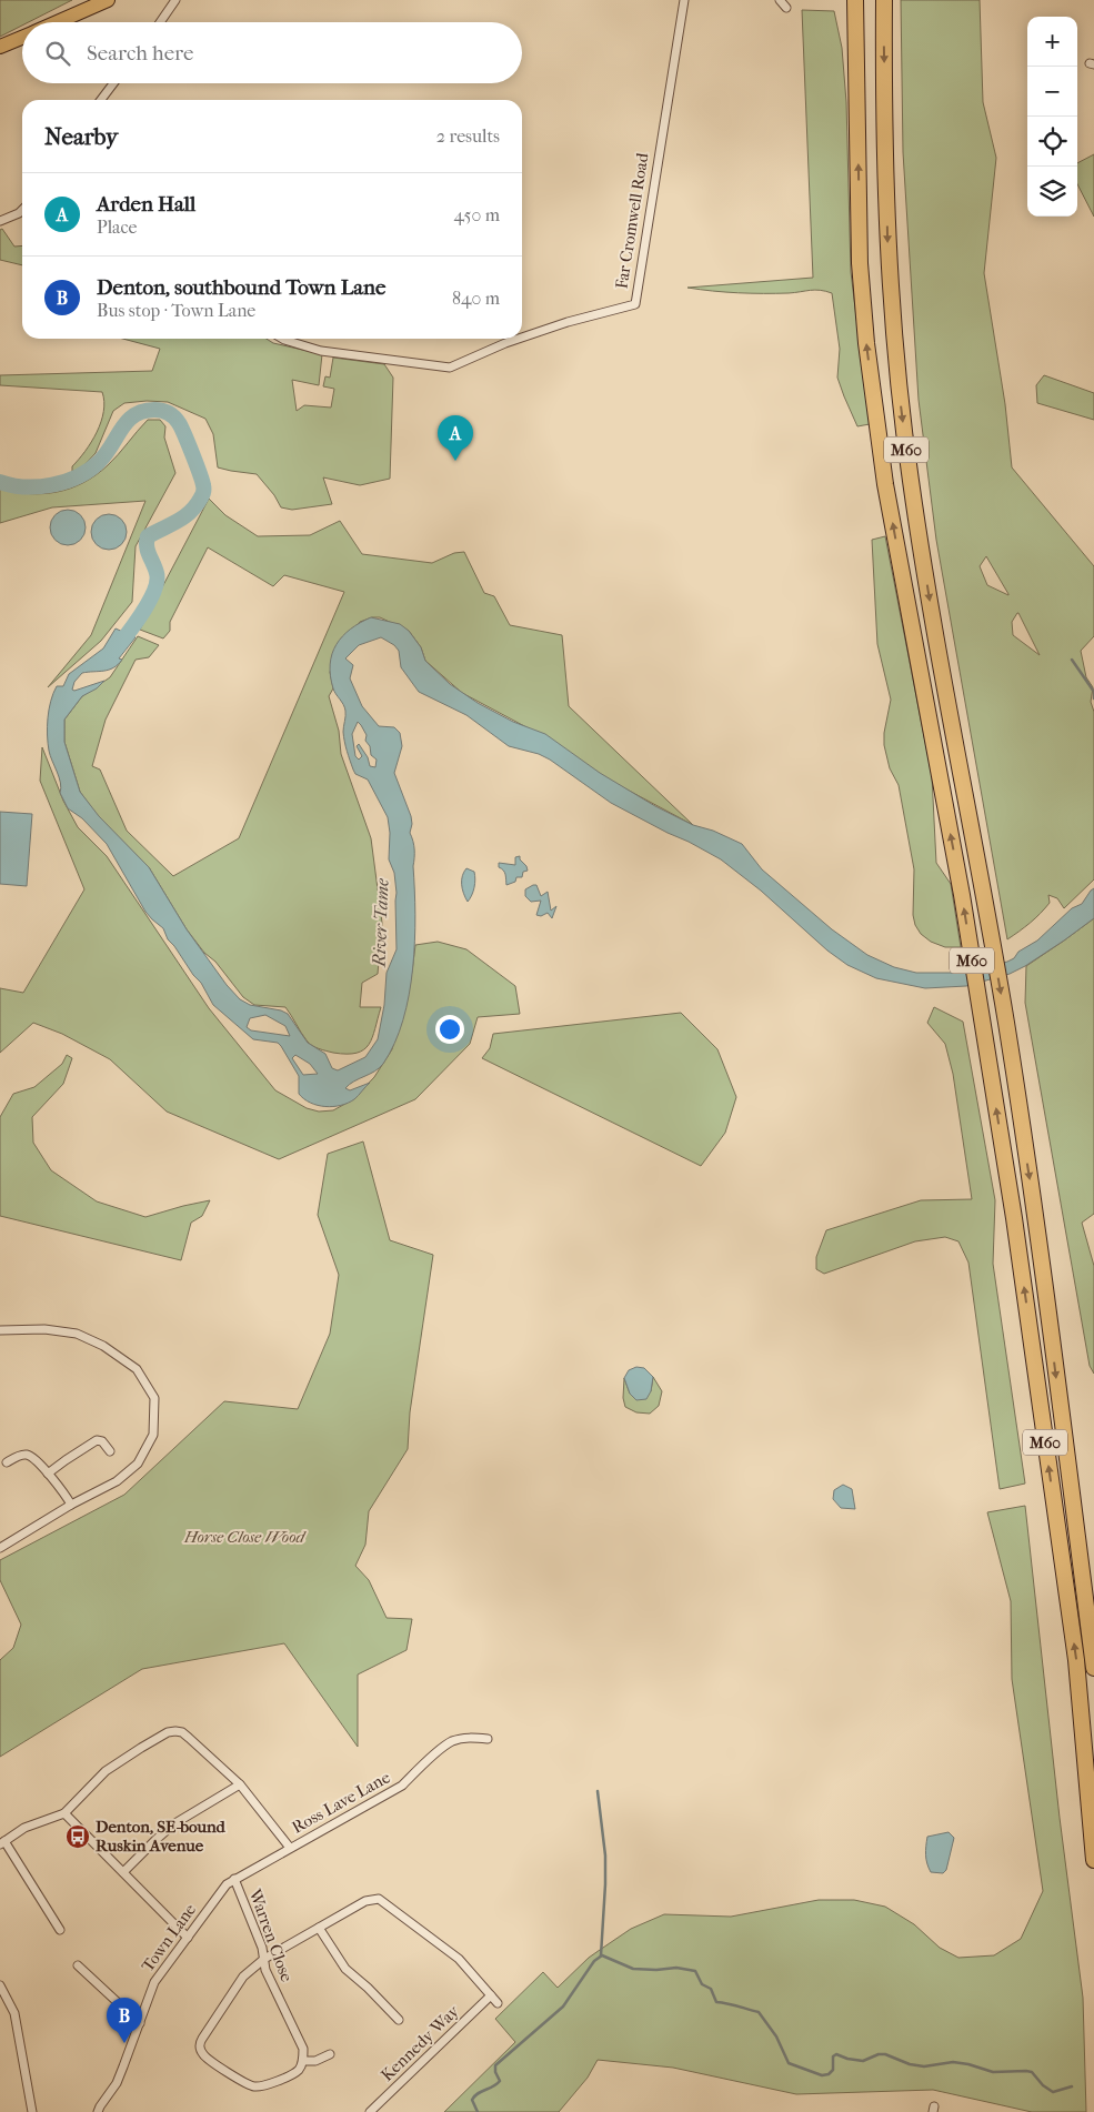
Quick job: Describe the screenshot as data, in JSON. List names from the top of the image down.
{
  "streets": {
    "highway": ["M60"],
    "street": [
      "Far Cromwell Road",
      "Ross Lave Lane",
      "Warren Close",
      "Town Lane",
      "Kennedy Way"
    ]
  },
  "crossings": [
    ["Ross Lave Lane", "Warren Close"],
    ["Ross Lave Lane", "Town Lane"],
    ["Warren Close", "Town Lane"]
  ],
  "water": ["River Tame"],
  "parks": ["Horse Close Wood"],
  "places": {
    "bus stop": ["Denton, SE-bound Ruskin Avenue"]
  },
  "page": {
    "map_buttons": ["+", "−"],
    "search": "Search here",
    "heading": ["Nearby", "2 results"],
    "list": [
      {
        "mark": "A",
        "name": "Arden Hall",
        "note": "Place",
        "value": "450 m"
      },
      {
        "mark": "B",
        "name": "Denton, southbound Town Lane",
        "note": "Bus stop · Town Lane",
        "value": "840 m"
      }
    ],
    "pins": ["A", "B"]
  }
}
